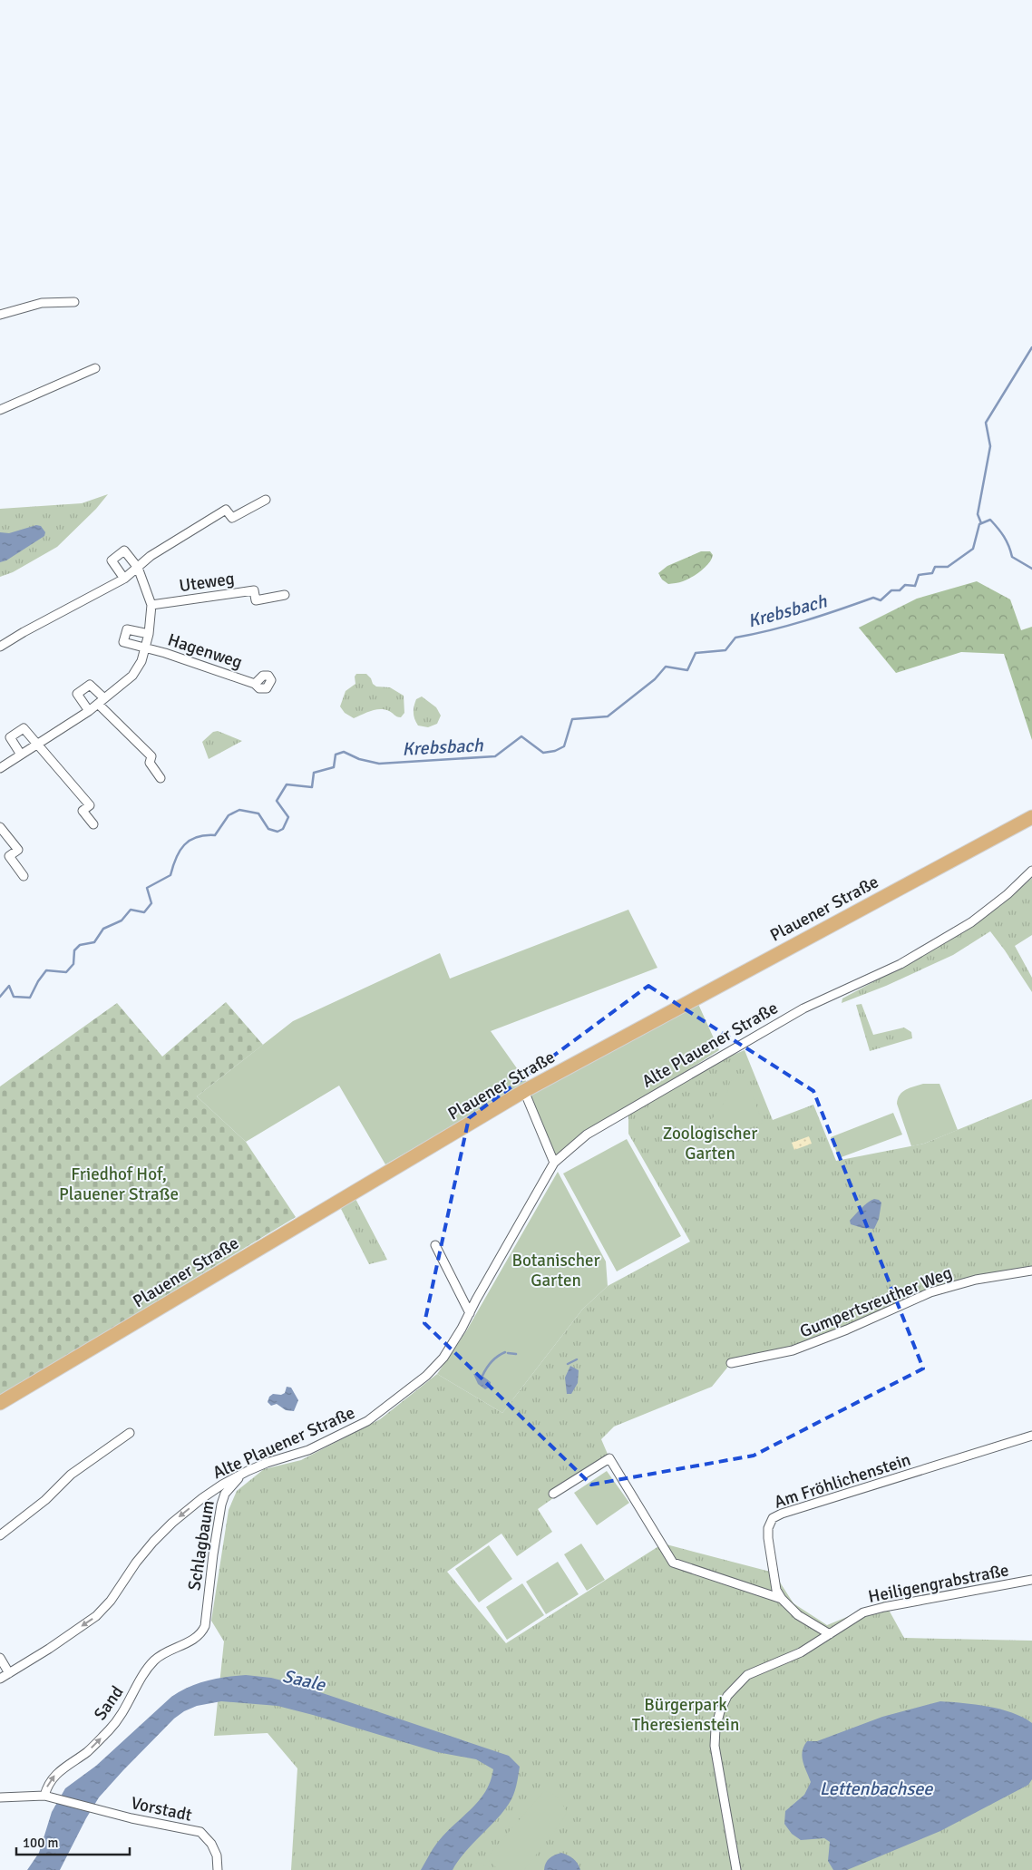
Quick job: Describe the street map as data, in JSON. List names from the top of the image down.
{
  "streets": {
    "main road": ["Plauener Straße"],
    "street": [
      "Uteweg",
      "Hagenweg",
      "Alte Plauener Straße",
      "Gumpertsreuther Weg",
      "Am Fröhlichenstein",
      "Schlagbaum",
      "Heiligengrabstraße",
      "Sand",
      "Vorstadt"
    ]
  },
  "crossings": [
    ["Alte Plauener Straße", "Schlagbaum"],
    ["Am Fröhlichenstein", "Heiligengrabstraße"],
    ["Schlagbaum", "Sand"],
    ["Sand", "Vorstadt"]
  ],
  "one_way": ["Sand"],
  "water": ["Krebsbach", "Saale", "Lettenbachsee"],
  "parks": [
    "Zoologischer Garten",
    "Friedhof Hof, Plauener Straße",
    "Botanischer Garten",
    "Bürgerpark Theresienstein"
  ],
  "scale_bar": "100 m"
}
